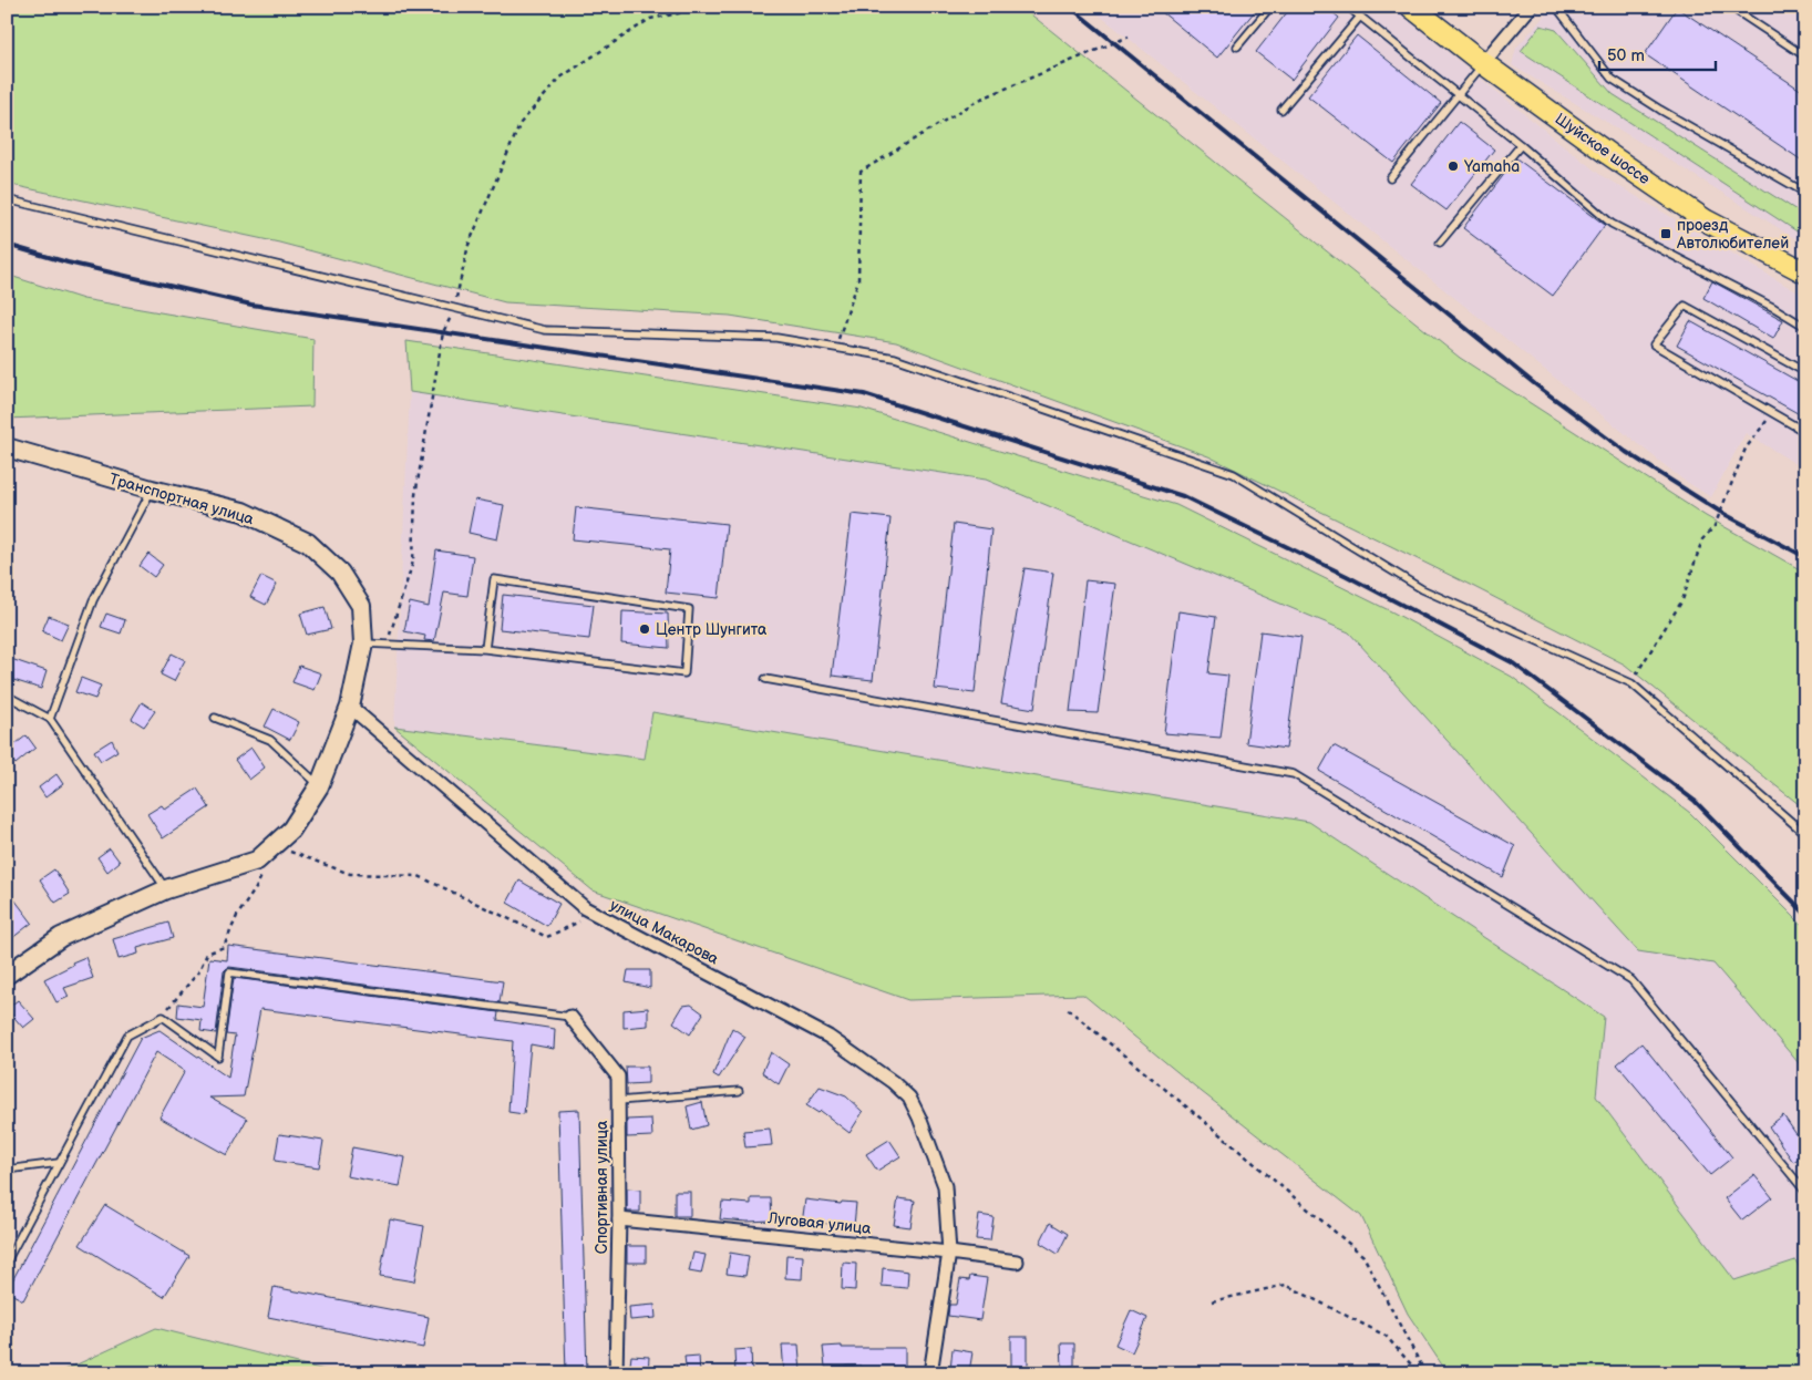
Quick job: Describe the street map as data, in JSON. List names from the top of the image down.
{
  "streets": {
    "main road": ["Шуйское шоссе", "Транспортная улица"],
    "street": ["улица Макарова", "Спортивная улица", "Луговая улица"]
  },
  "crossings": [
    ["Транспортная улица", "улица Макарова"],
    ["улица Макарова", "Луговая улица"],
    ["Спортивная улица", "Луговая улица"]
  ],
  "places": {
    "other": ["Yamaha", "Центр Шунгита"],
    "transit": ["проезд Автолюбителей"]
  },
  "scale_bar": "50 m"
}
